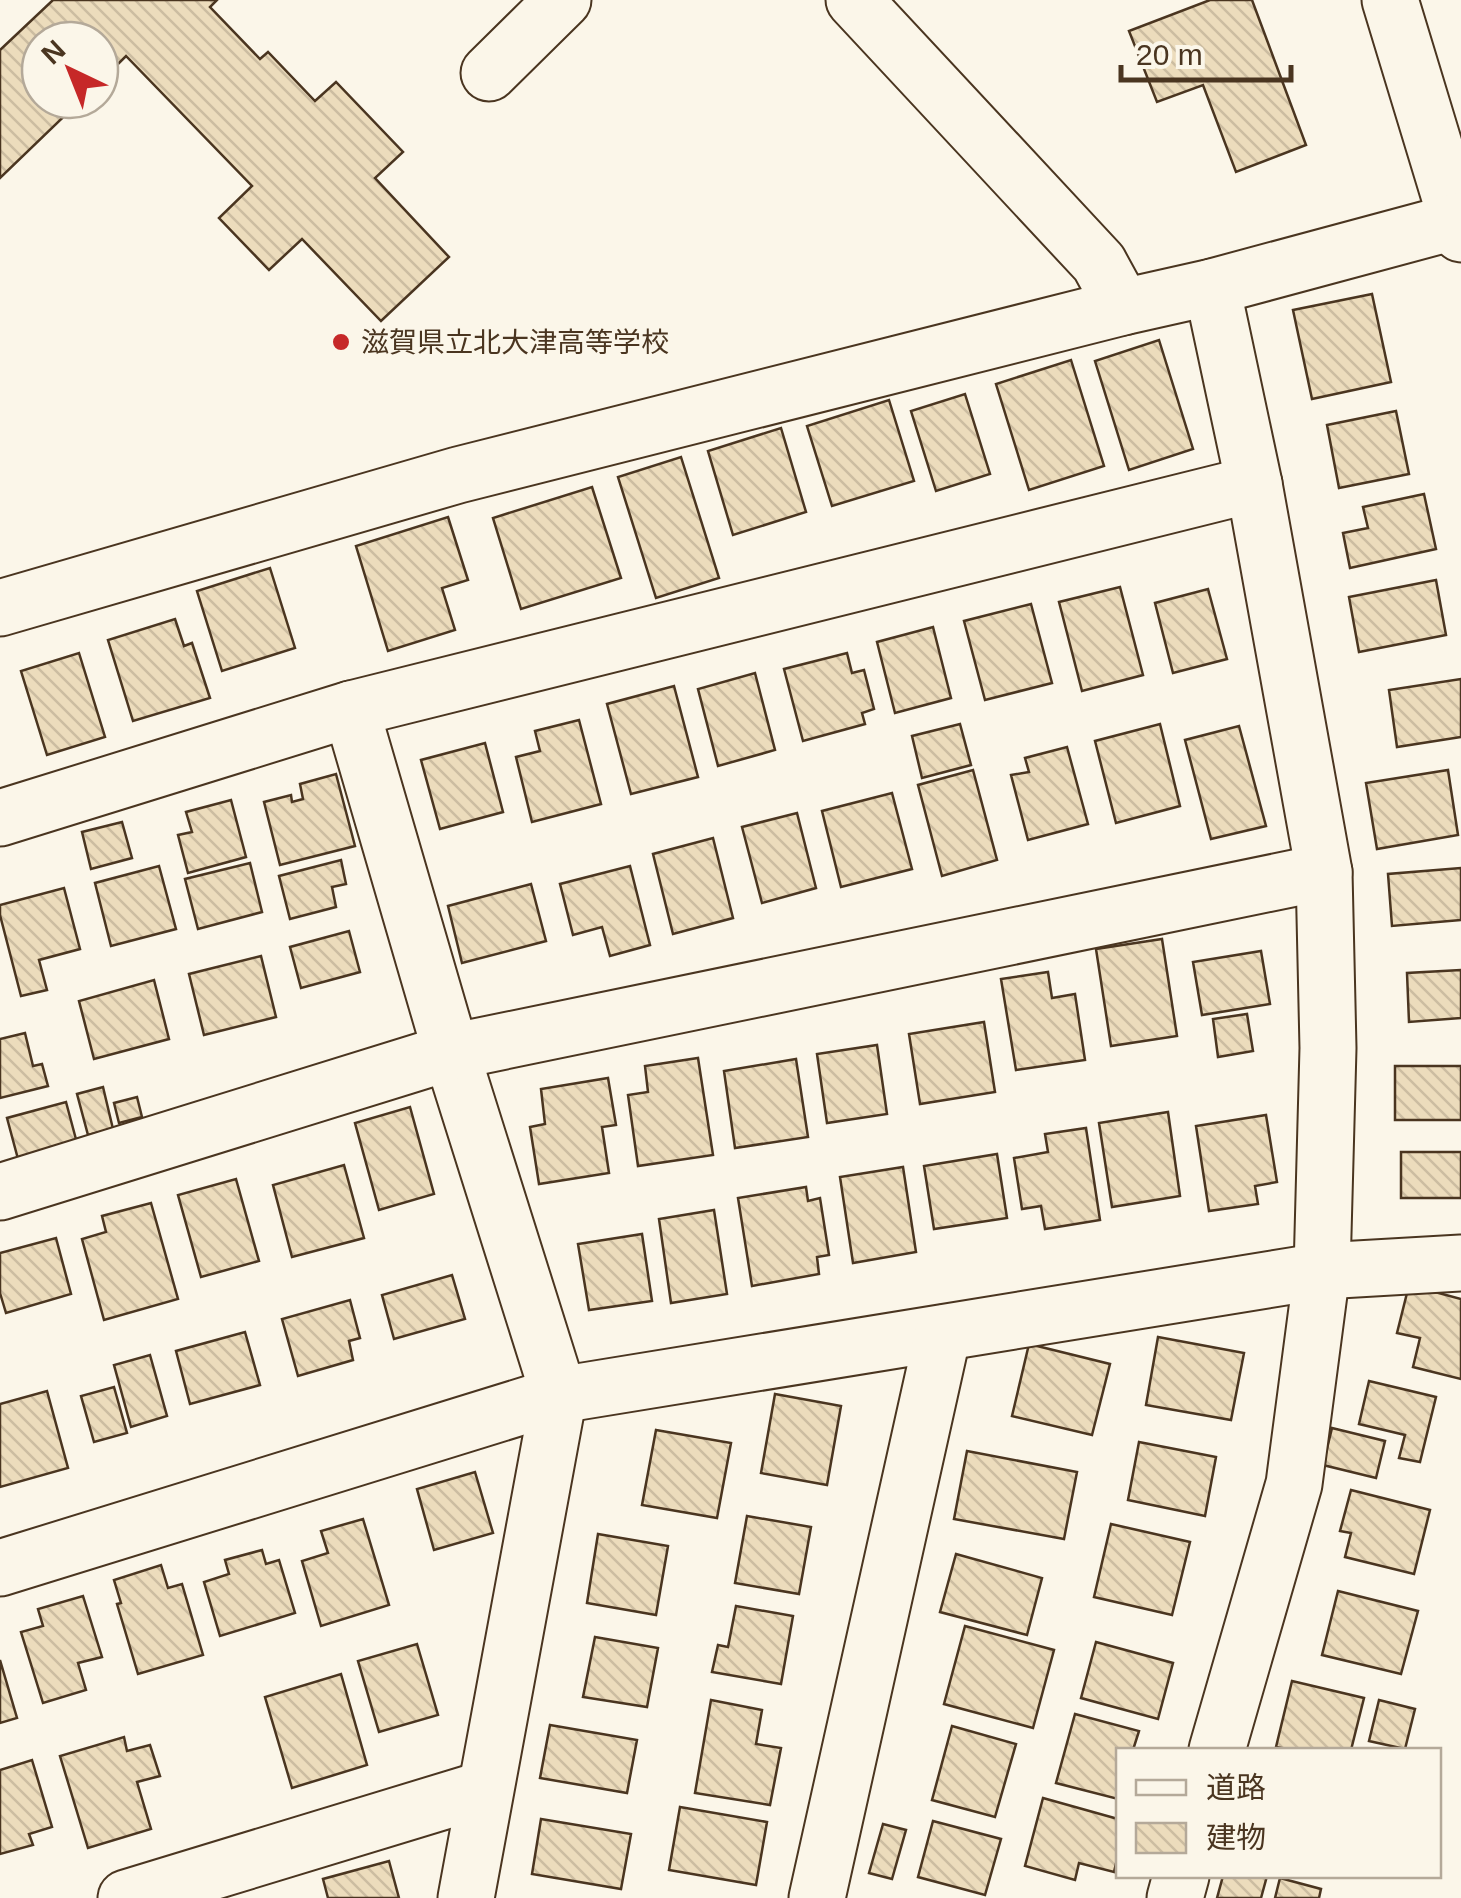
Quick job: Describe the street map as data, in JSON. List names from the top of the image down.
{
  "places": ["滋賀県立北大津高等学校"],
  "legend": ["道路", "建物"],
  "scale_bar": "20 m",
  "north": "top left"
}
